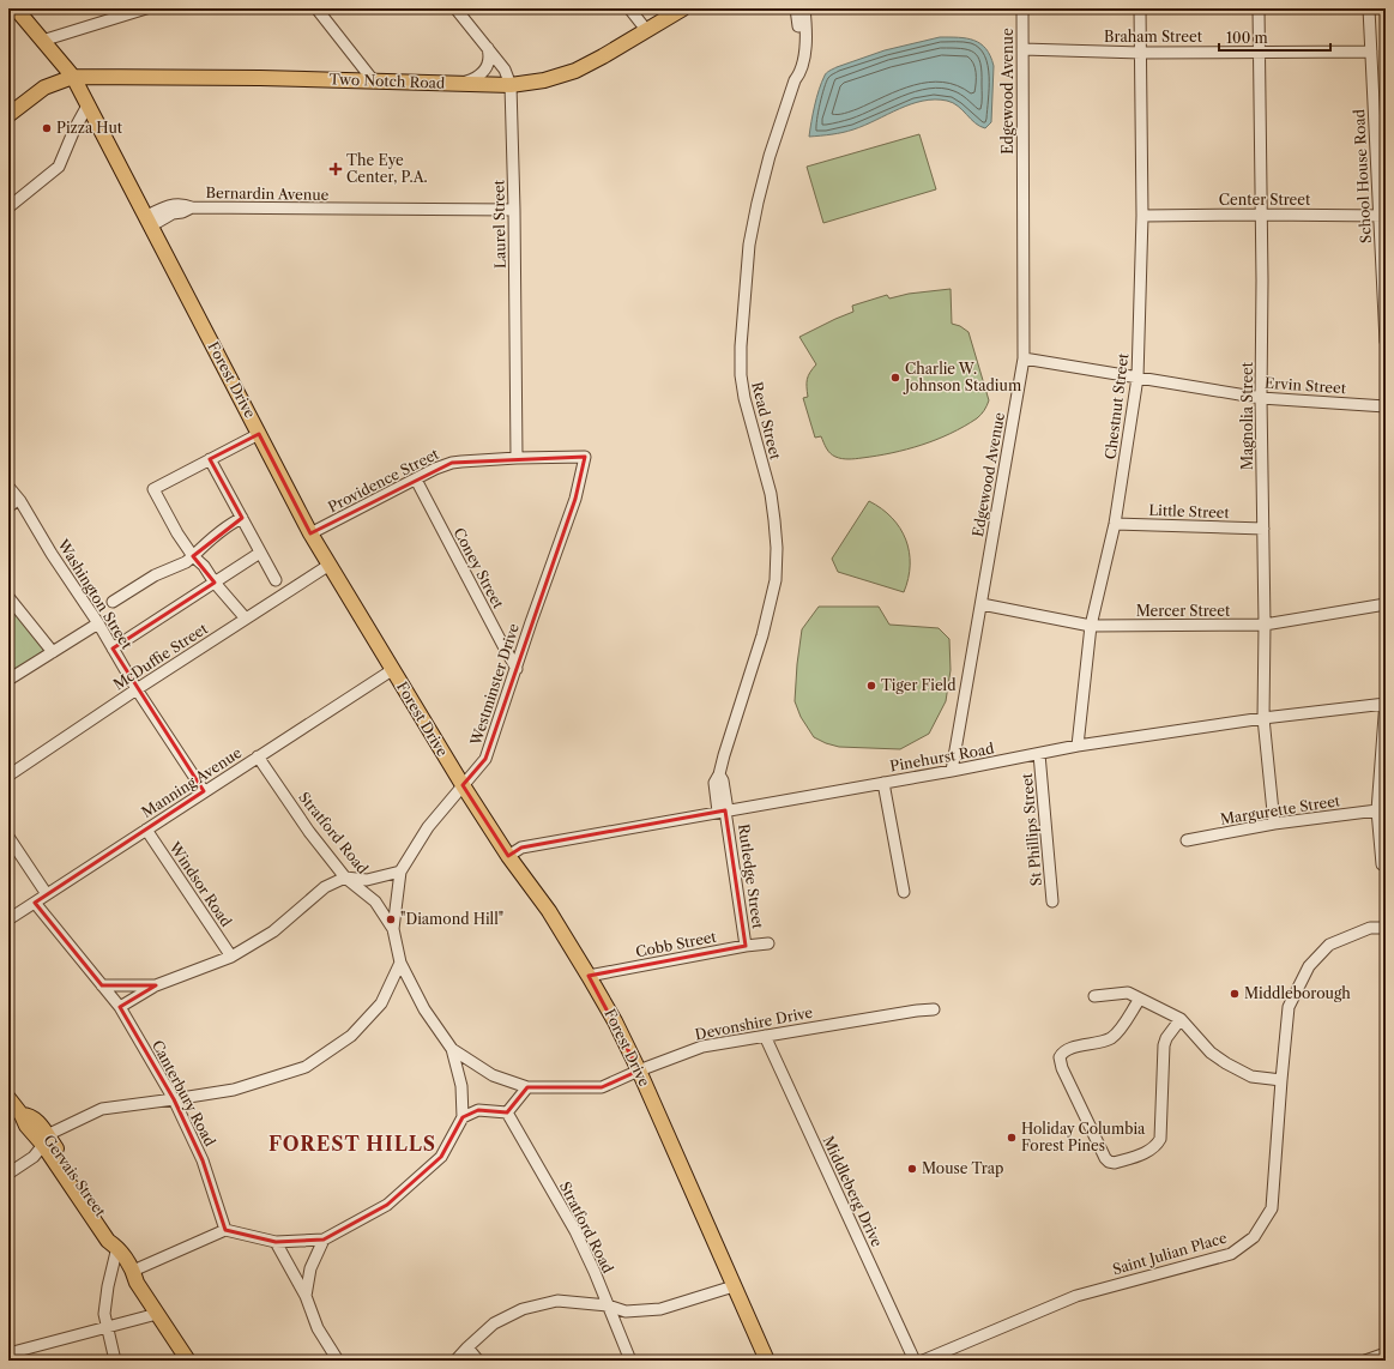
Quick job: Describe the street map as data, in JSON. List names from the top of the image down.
{
  "streets": {
    "main road": ["Two Notch Road", "Forest Drive", "Gervais Street"],
    "street": [
      "Braham Street",
      "Edgewood Avenue",
      "School House Road",
      "Bernardin Avenue",
      "Center Street",
      "Laurel Street",
      "Ervin Street",
      "Chestnut Street",
      "Magnolia Street",
      "Read Street",
      "Providence Street",
      "Little Street",
      "Coney Street",
      "Washington Street",
      "Mercer Street",
      "McDuffie Street",
      "Westminster Drive",
      "Pinehurst Road",
      "Manning Avenue",
      "Margurette Street",
      "St Phillips Street",
      "Stratford Road",
      "Rutledge Street",
      "Windsor Road",
      "Cobb Street",
      "Devonshire Drive",
      "Canterbury Road",
      "Middleberg Drive",
      "Saint Julian Place"
    ]
  },
  "crossings": [
    ["Braham Street", "Edgewood Avenue"],
    ["Braham Street", "School House Road"],
    ["Braham Street", "Chestnut Street"],
    ["Braham Street", "Magnolia Street"],
    ["Two Notch Road", "Laurel Street"],
    ["Two Notch Road", "Forest Drive"],
    ["Edgewood Avenue", "Ervin Street"],
    ["Edgewood Avenue", "Mercer Street"],
    ["Edgewood Avenue", "Pinehurst Road"],
    ["School House Road", "Center Street"],
    ["Bernardin Avenue", "Laurel Street"],
    ["Bernardin Avenue", "Forest Drive"],
    ["Center Street", "Chestnut Street"],
    ["Center Street", "Magnolia Street"],
    ["Laurel Street", "Providence Street"],
    ["Forest Drive", "Providence Street"],
    ["Forest Drive", "McDuffie Street"],
    ["Forest Drive", "Westminster Drive"],
    ["Forest Drive", "Pinehurst Road"],
    ["Forest Drive", "Manning Avenue"],
    ["Forest Drive", "Cobb Street"],
    ["Forest Drive", "Devonshire Drive"],
    ["Ervin Street", "Chestnut Street"],
    ["Ervin Street", "Magnolia Street"],
    ["Chestnut Street", "Little Street"],
    ["Chestnut Street", "Mercer Street"],
    ["Chestnut Street", "Pinehurst Road"],
    ["Magnolia Street", "Little Street"],
    ["Magnolia Street", "Mercer Street"],
    ["Magnolia Street", "Pinehurst Road"],
    ["Magnolia Street", "Margurette Street"],
    ["Read Street", "Pinehurst Road"],
    ["Read Street", "Rutledge Street"],
    ["Providence Street", "Coney Street"],
    ["Providence Street", "Westminster Drive"],
    ["Coney Street", "Westminster Drive"],
    ["Washington Street", "McDuffie Street"],
    ["Washington Street", "Manning Avenue"],
    ["Westminster Drive", "Stratford Road"],
    ["Pinehurst Road", "St Phillips Street"],
    ["Pinehurst Road", "Rutledge Street"],
    ["Manning Avenue", "Stratford Road"],
    ["Manning Avenue", "Windsor Road"],
    ["Manning Avenue", "Canterbury Road"],
    ["Stratford Road", "Devonshire Drive"],
    ["Rutledge Street", "Cobb Street"],
    ["Devonshire Drive", "Middleberg Drive"]
  ],
  "districts": ["FOREST HILLS"],
  "places": {
    "other": [
      "Pizza Hut",
      "Charlie W. Johnson Stadium",
      "Tiger Field",
      "\"Diamond Hill\"",
      "Middleborough",
      "Holiday Columbia Forest Pines",
      "Mouse Trap"
    ],
    "health": ["The Eye Center, P.A."]
  },
  "scale_bar": "100 m"
}
